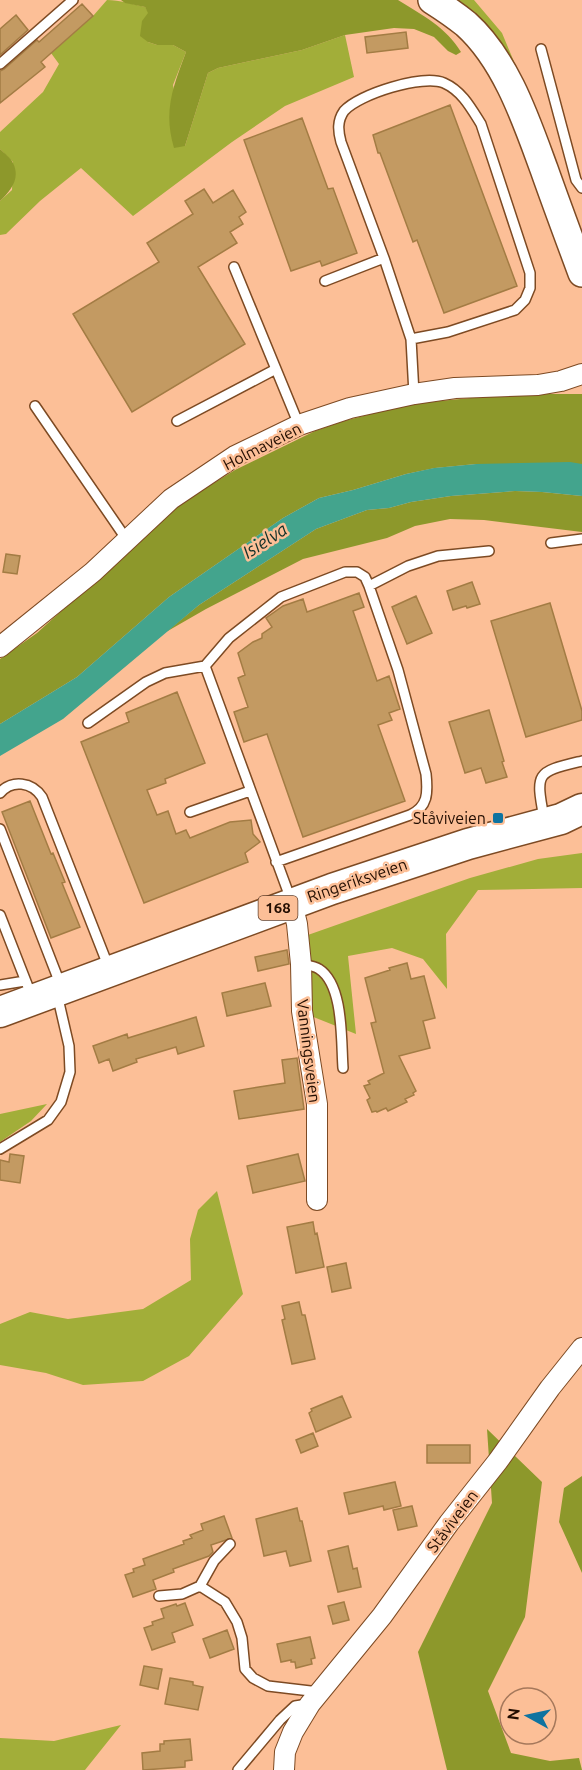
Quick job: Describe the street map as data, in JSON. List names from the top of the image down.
{
  "streets": {
    "main road": ["Ringeriksveien", "168"],
    "street": ["Holmaveien", "Vanningsveien", "Ståviveien"]
  },
  "crossings": [
    ["Ringeriksveien", "Vanningsveien"]
  ],
  "water": ["Isielva"],
  "places": {
    "transit": ["Ståviveien"]
  },
  "north": "left"
}
